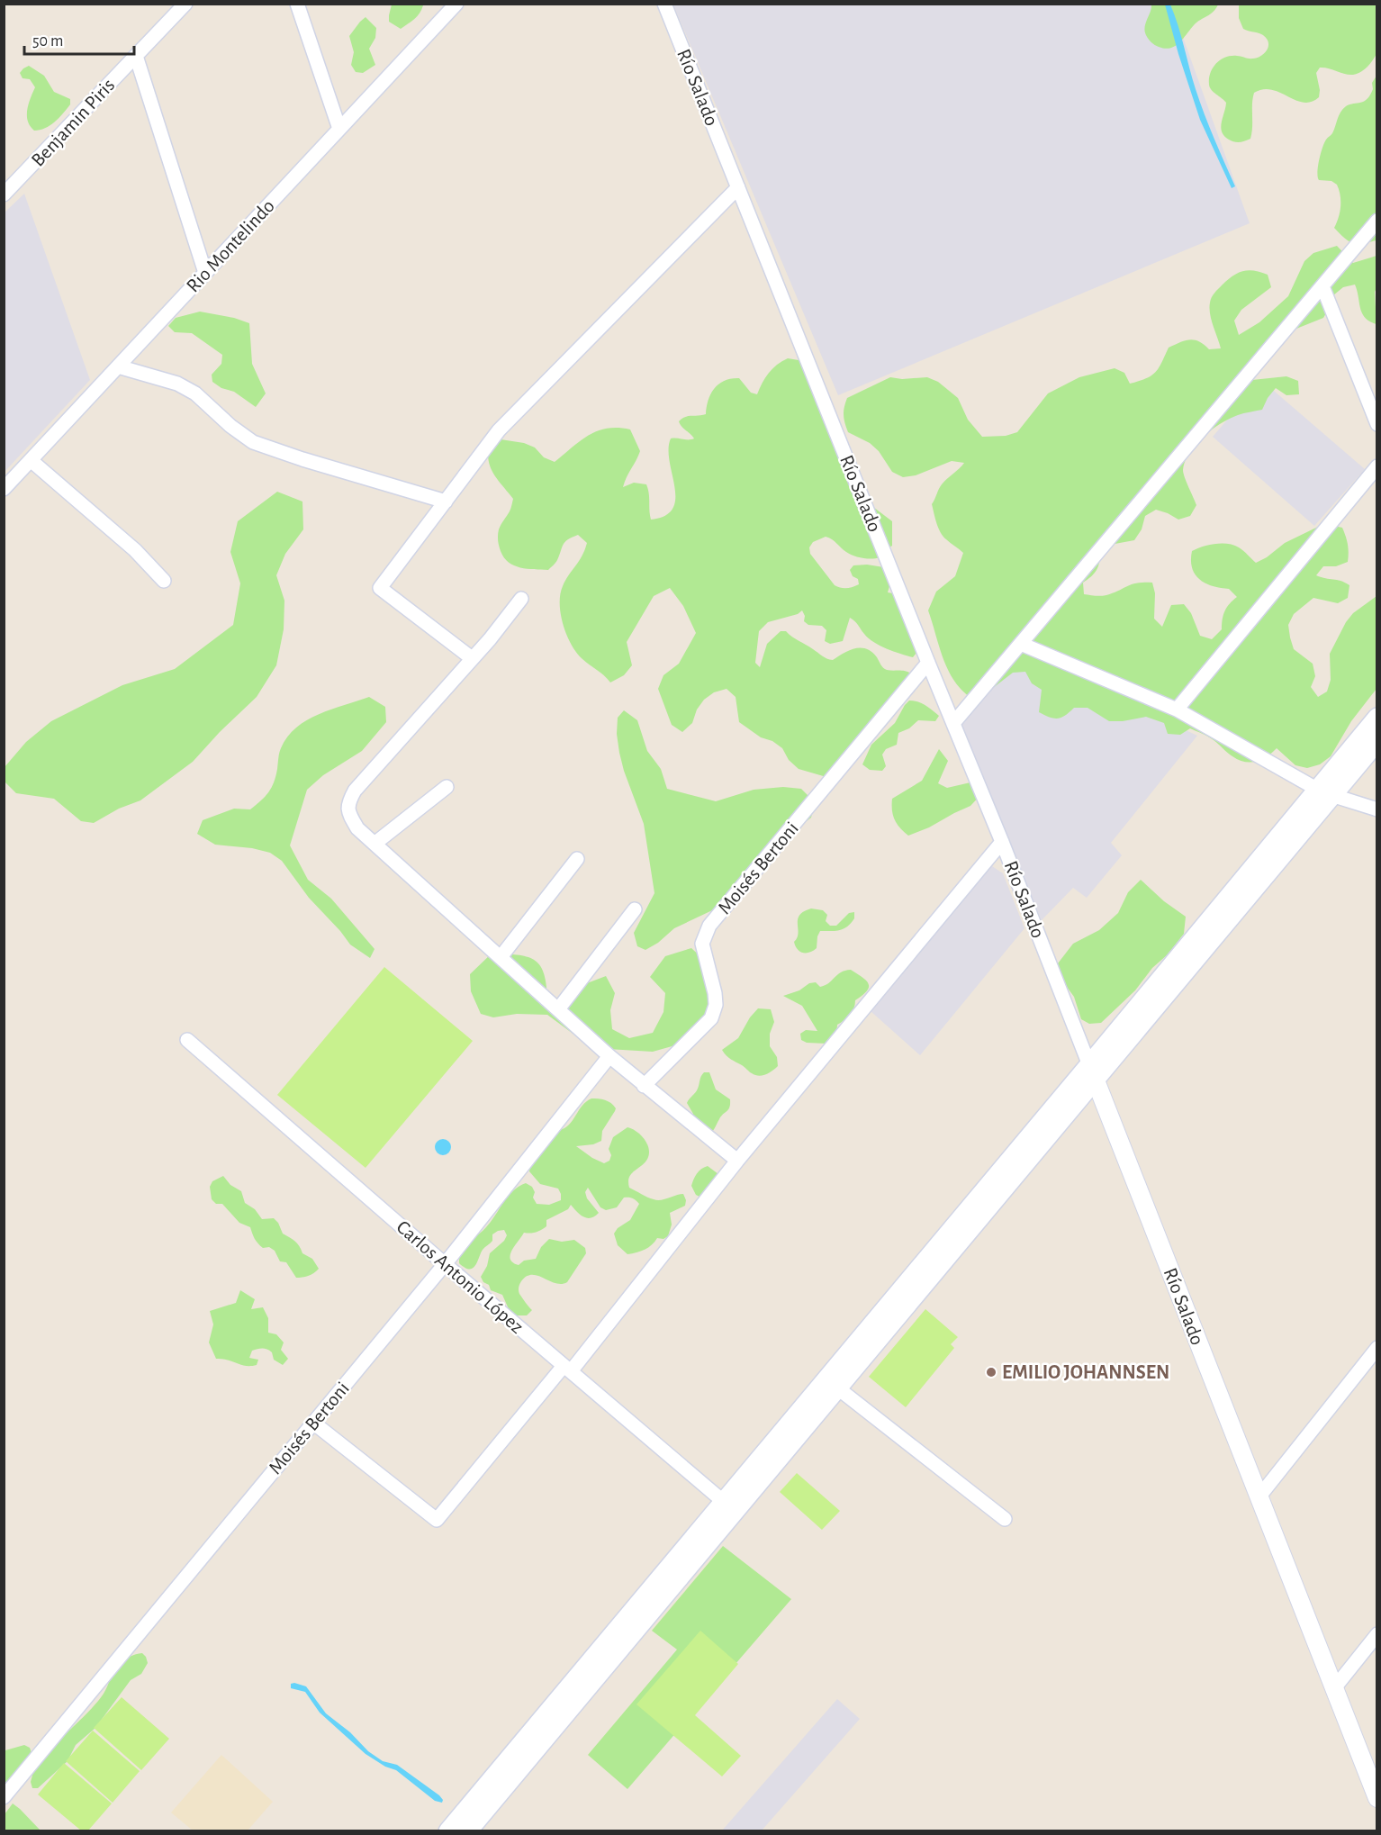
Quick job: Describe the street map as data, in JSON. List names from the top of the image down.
{
  "streets": {
    "street": [
      "Río Salado",
      "Benjamin Piris",
      "Rio Montelindo",
      "Moisés Bertoni",
      "Carlos Antonio López"
    ]
  },
  "crossings": [
    ["Río Salado", "Moisés Bertoni"],
    ["Moisés Bertoni", "Carlos Antonio López"]
  ],
  "places": ["EMILIO JOHANNSEN"],
  "scale_bar": "50 m"
}
